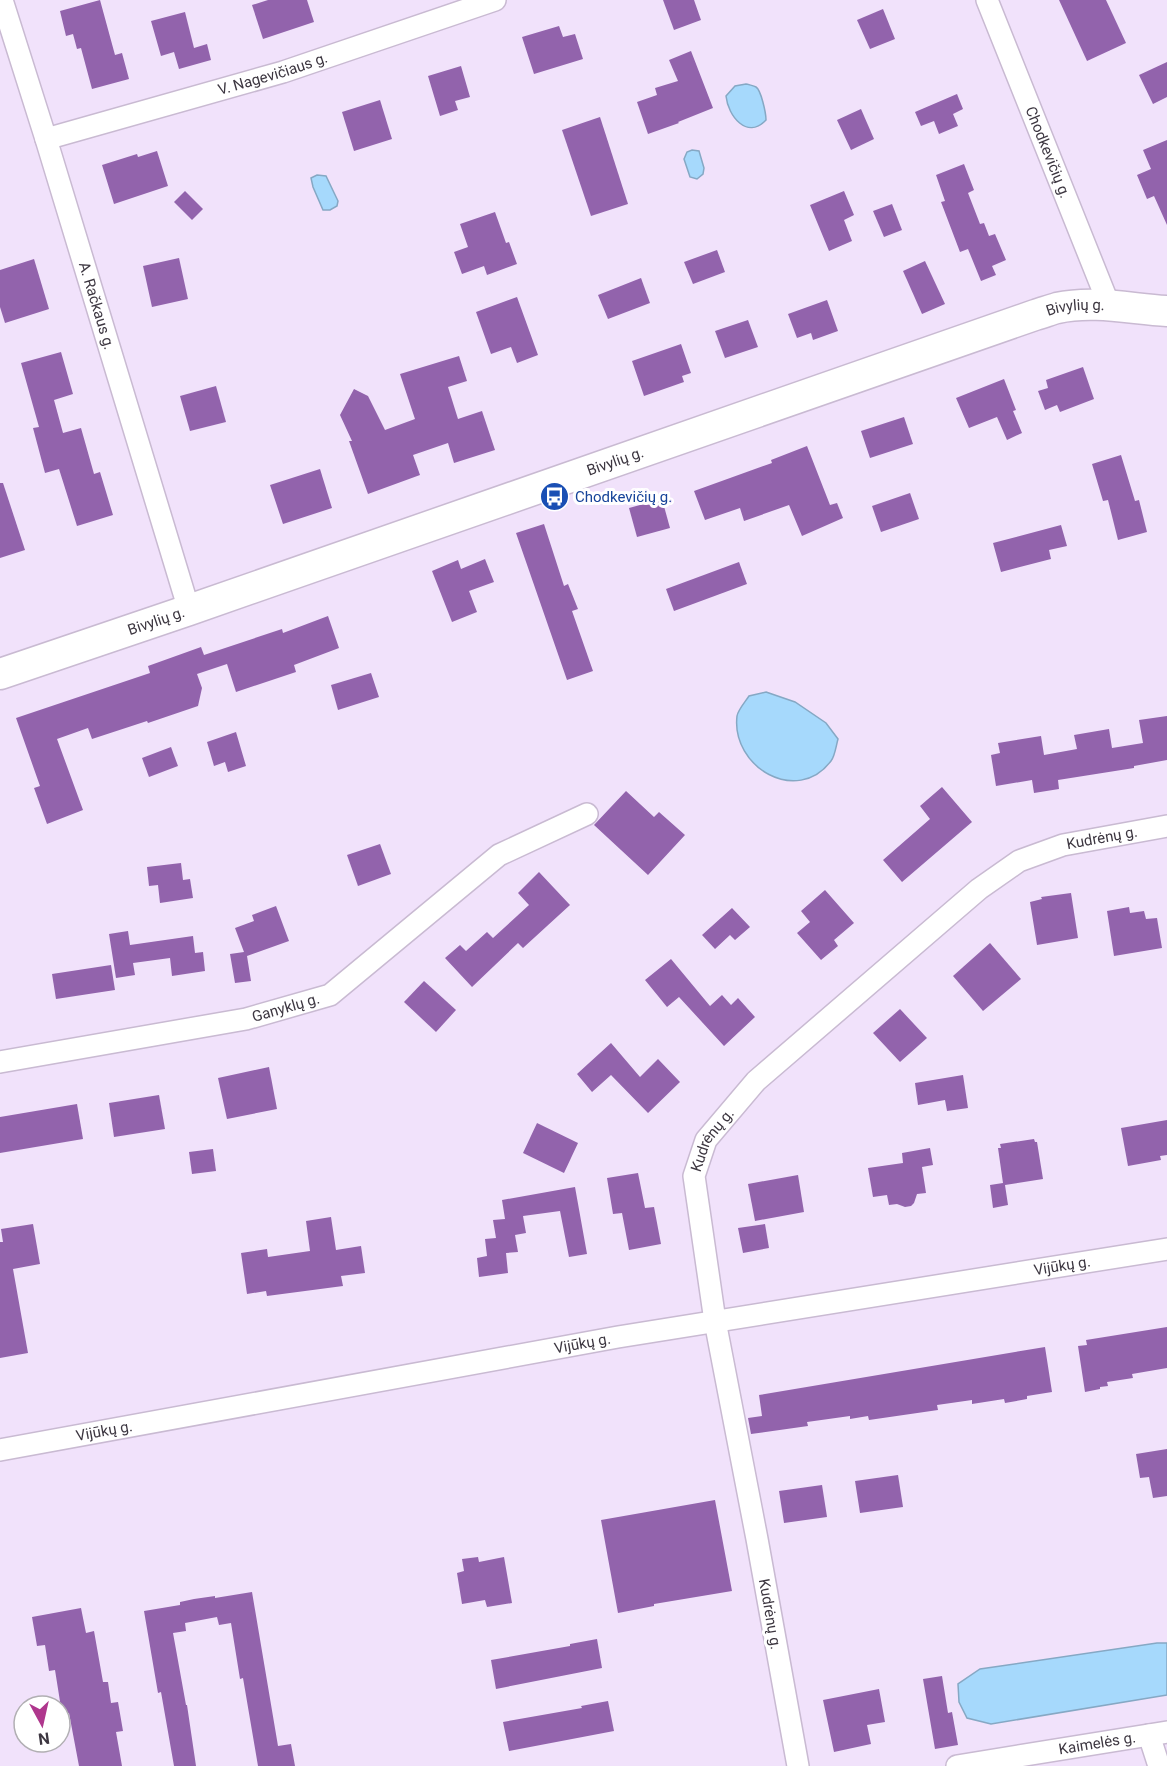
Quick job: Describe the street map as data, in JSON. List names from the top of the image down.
{
  "streets": {
    "street": [
      "V. Nagevičiaus g.",
      "Chodkevičių g.",
      "A. Račkaus g.",
      "Bivylių g.",
      "Kudrėnų g.",
      "Ganyklų g.",
      "Vijūkų g.",
      "Kaimelės g."
    ]
  },
  "crossings": [
    ["V. Nagevičiaus g.", "A. Račkaus g."],
    ["Chodkevičių g.", "Bivylių g."],
    ["A. Račkaus g.", "Bivylių g."],
    ["Kudrėnų g.", "Vijūkų g."]
  ],
  "places": {
    "bus stop": ["Chodkevičių g."]
  },
  "north": "bottom"
}
